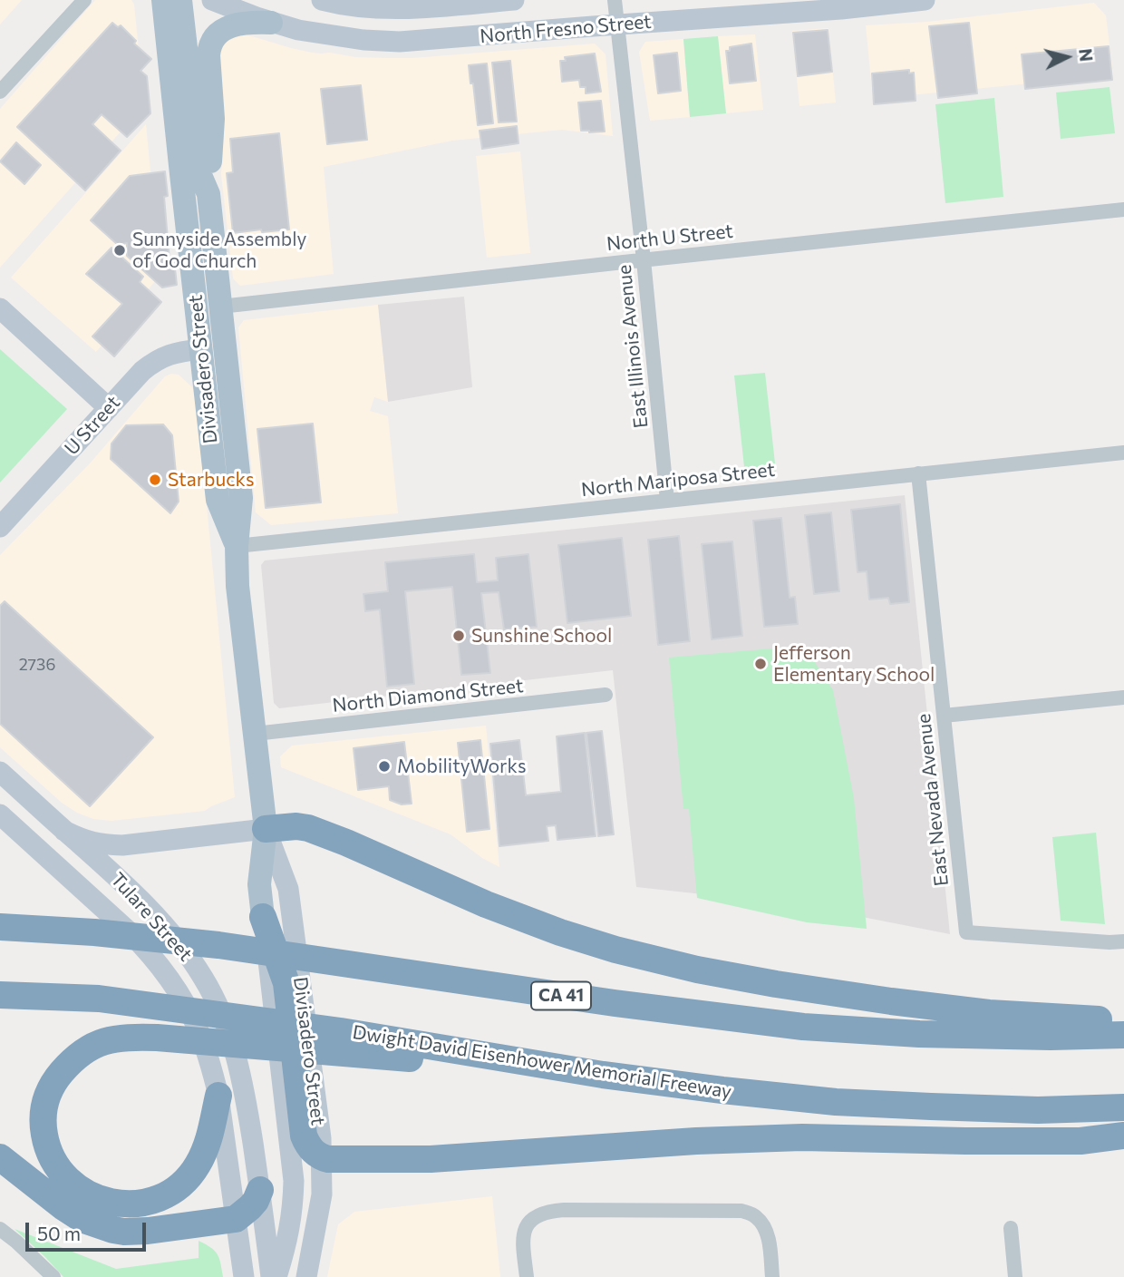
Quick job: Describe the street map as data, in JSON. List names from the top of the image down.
{
  "streets": {
    "highway": ["CA 41", "Dwight David Eisenhower Memorial Freeway"],
    "main road": [
      "North Fresno Street",
      "Divisadero Street",
      "U Street",
      "Tulare Street"
    ],
    "street": [
      "North U Street",
      "East Illinois Avenue",
      "North Mariposa Street",
      "North Diamond Street",
      "East Nevada Avenue"
    ]
  },
  "crossings": [
    ["North Fresno Street", "East Illinois Avenue"],
    ["North U Street", "East Illinois Avenue"],
    ["North U Street", "Divisadero Street"],
    ["East Illinois Avenue", "North Mariposa Street"],
    ["Divisadero Street", "U Street"],
    ["Divisadero Street", "North Mariposa Street"],
    ["Divisadero Street", "North Diamond Street"],
    ["North Mariposa Street", "East Nevada Avenue"]
  ],
  "places": [
    "Sunnyside Assembly of God Church",
    "Starbucks",
    "Sunshine School",
    "Jefferson Elementary School",
    "MobilityWorks"
  ],
  "house_numbers": ["2736"],
  "scale_bar": "50 m",
  "north": "right"
}
